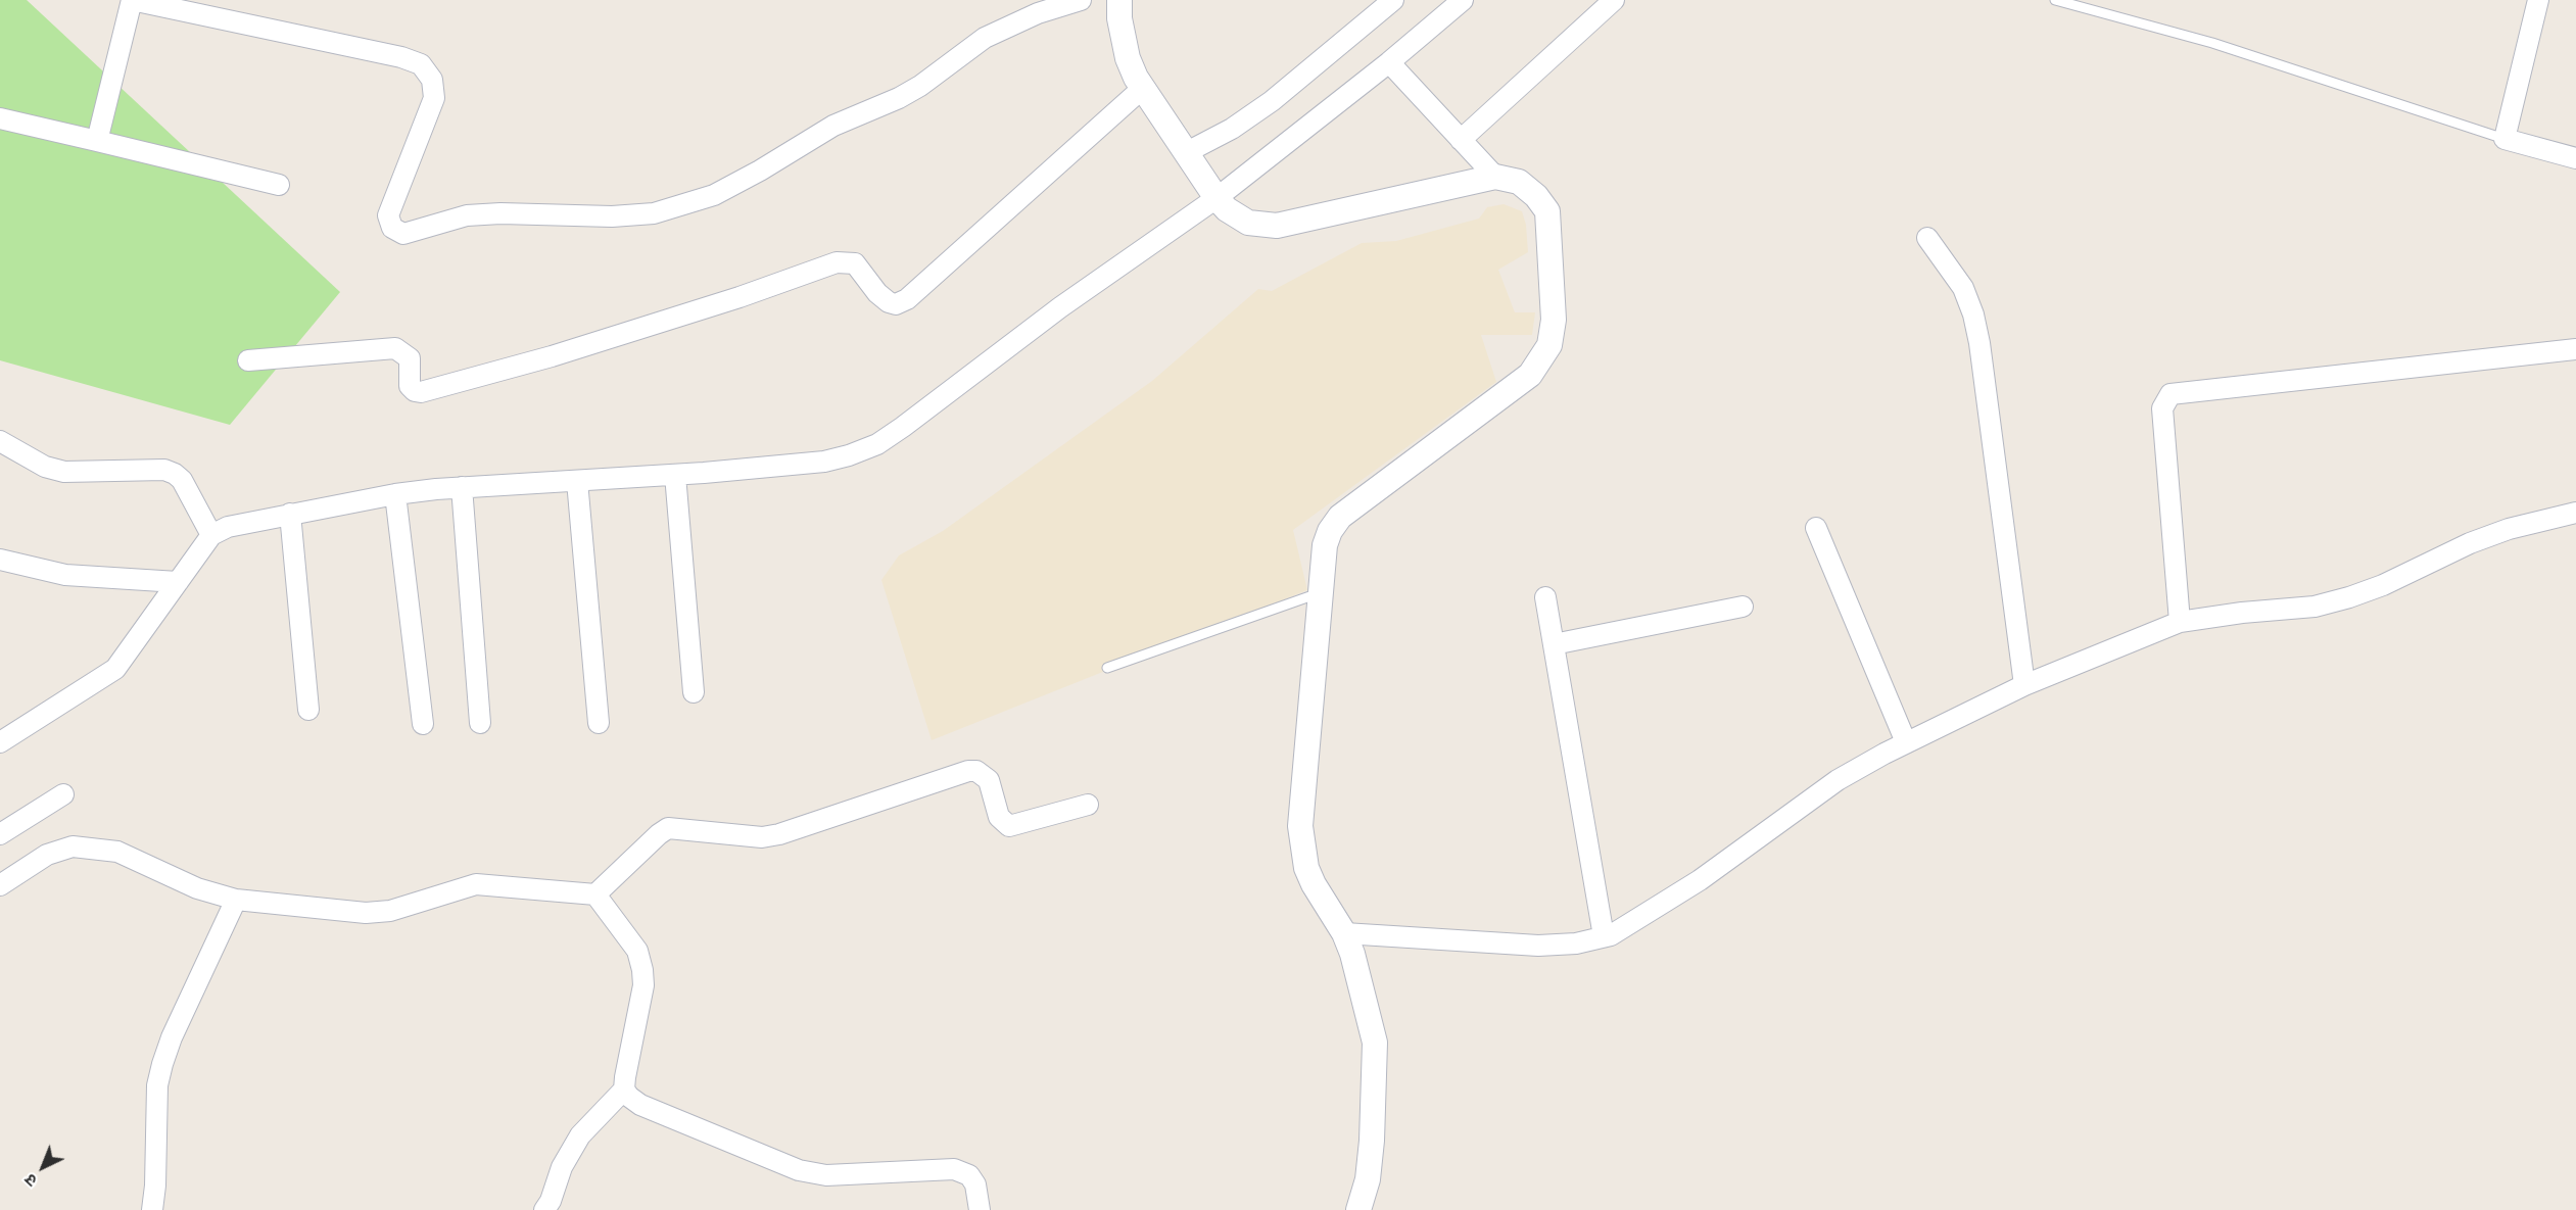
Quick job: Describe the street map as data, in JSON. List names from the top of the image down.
{
  "north": "bottom left"
}
